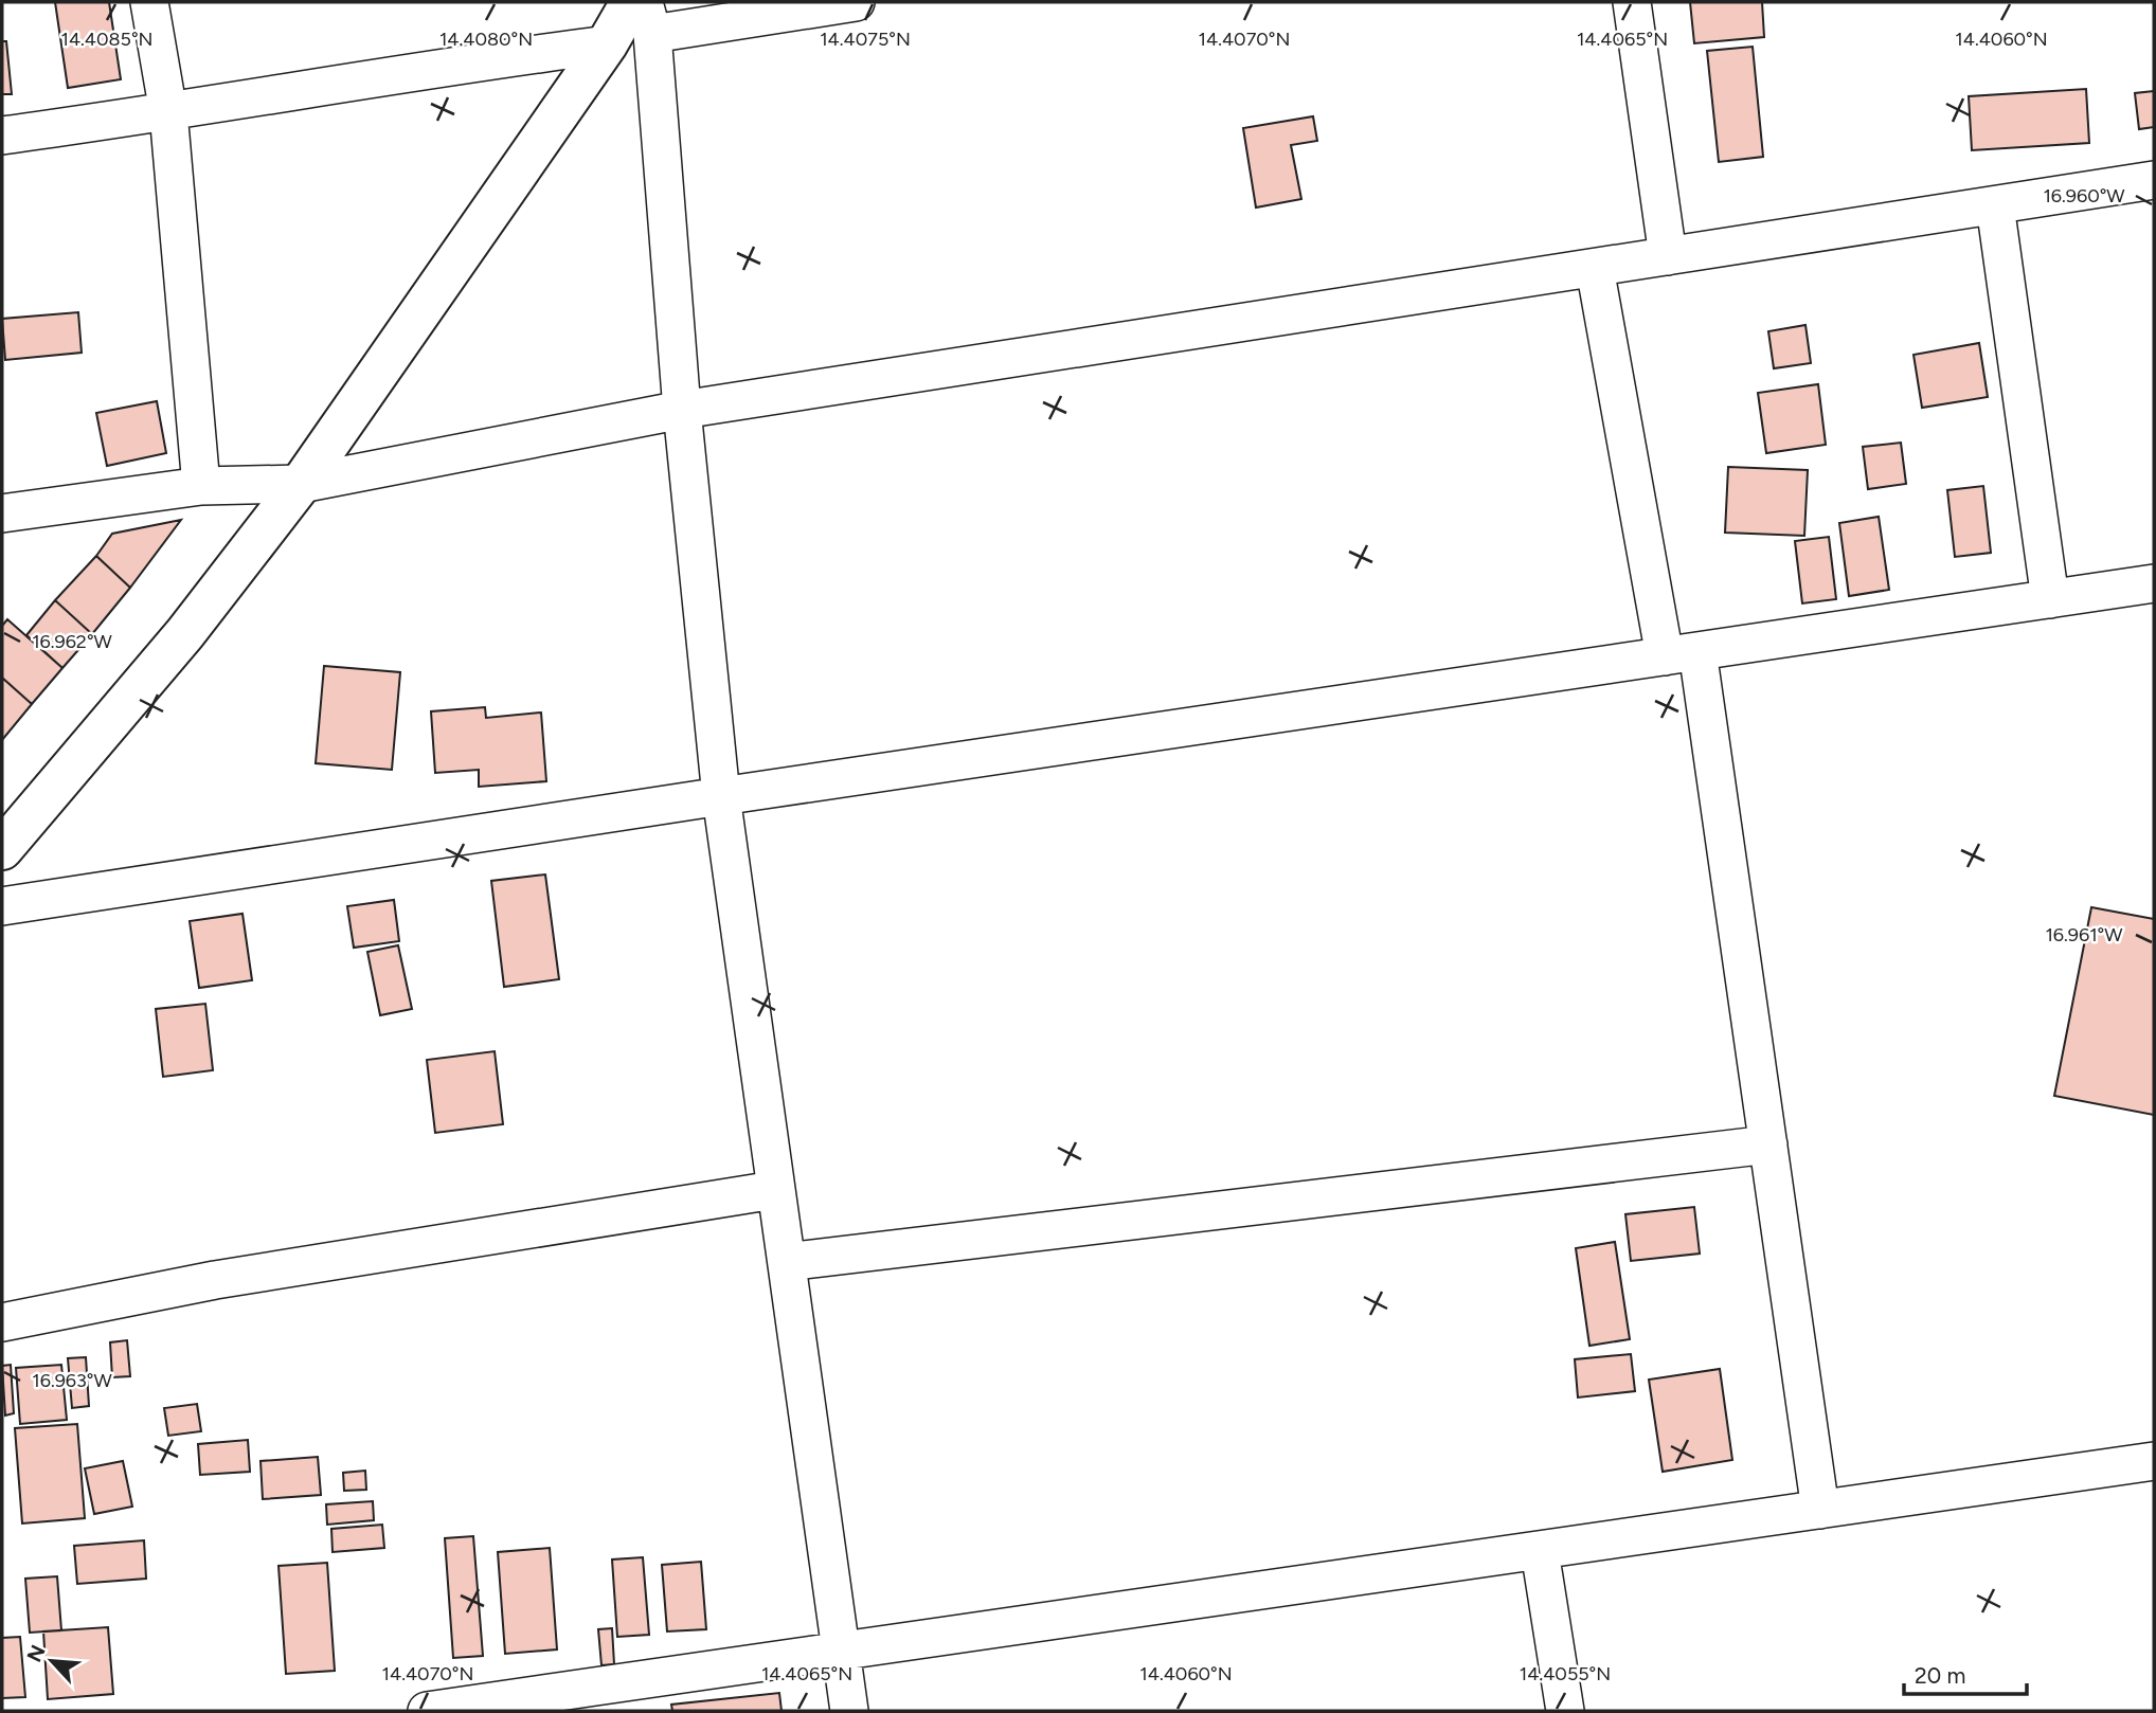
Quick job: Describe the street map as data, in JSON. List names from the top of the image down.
{
  "scale_bar": "20 m",
  "north": "top left",
  "coordinates": [
    "14.4085°N",
    "14.4080°N",
    "14.4075°N",
    "14.4070°N",
    "14.4065°N",
    "14.4060°N",
    "16.960°W",
    "16.962°W",
    "16.961°W",
    "16.963°W",
    "14.4055°N"
  ]
}
